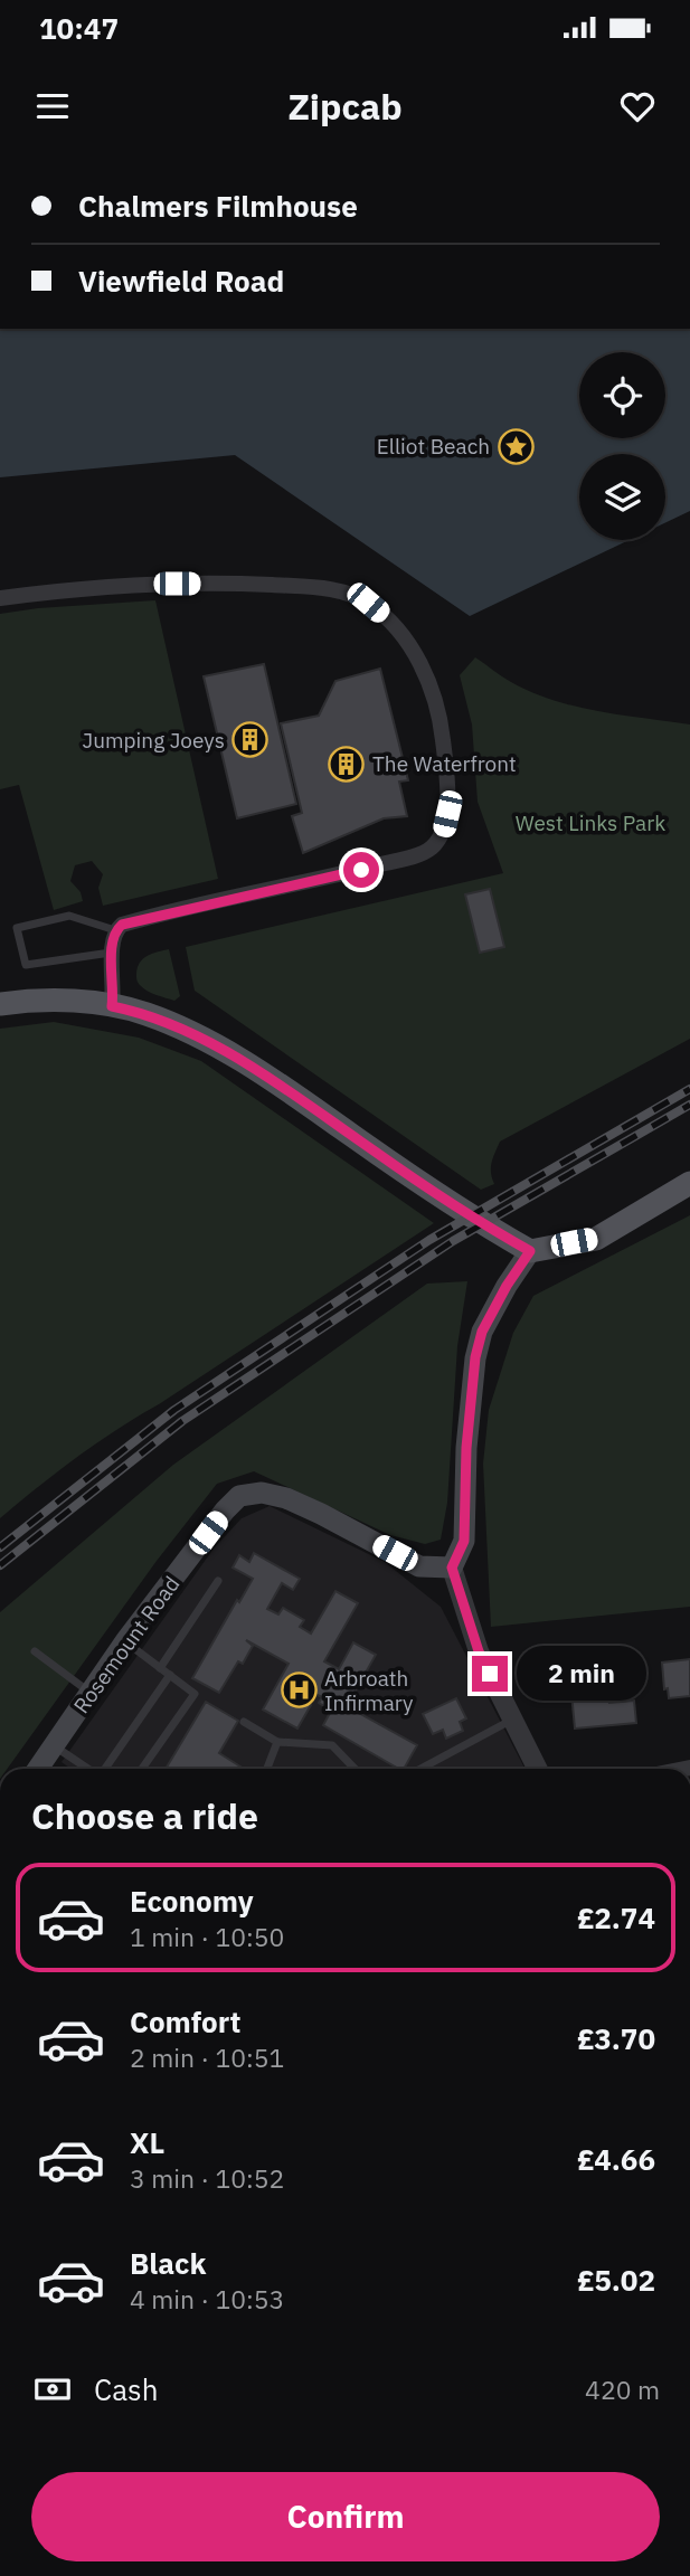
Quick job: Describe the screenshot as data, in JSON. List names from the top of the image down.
{
  "streets": {
    "main road": ["Rosemount Road"]
  },
  "parks": ["West Links Park"],
  "places": {
    "place": ["Elliot Beach"],
    "building": ["Jumping Joeys", "The Waterfront"],
    "hospital": ["Arbroath Infirmary"]
  },
  "page": {
    "status": "10:47",
    "header": "Zipcab",
    "banner": ["Chalmers Filmhouse", "Viewfield Road"],
    "bubble": "2 min",
    "heading": "Choose a ride",
    "list": [
      {
        "name": "Economy",
        "note": "1 min · 10:50",
        "value": "£2.74"
      },
      {
        "name": "Comfort",
        "note": "2 min · 10:51",
        "value": "£3.70"
      },
      {
        "name": "XL",
        "note": "3 min · 10:52",
        "value": "£4.66"
      },
      {
        "name": "Black",
        "note": "4 min · 10:53",
        "value": "£5.02"
      }
    ],
    "pay": ["Cash", "420 m"],
    "buttons": "Confirm"
  }
}
